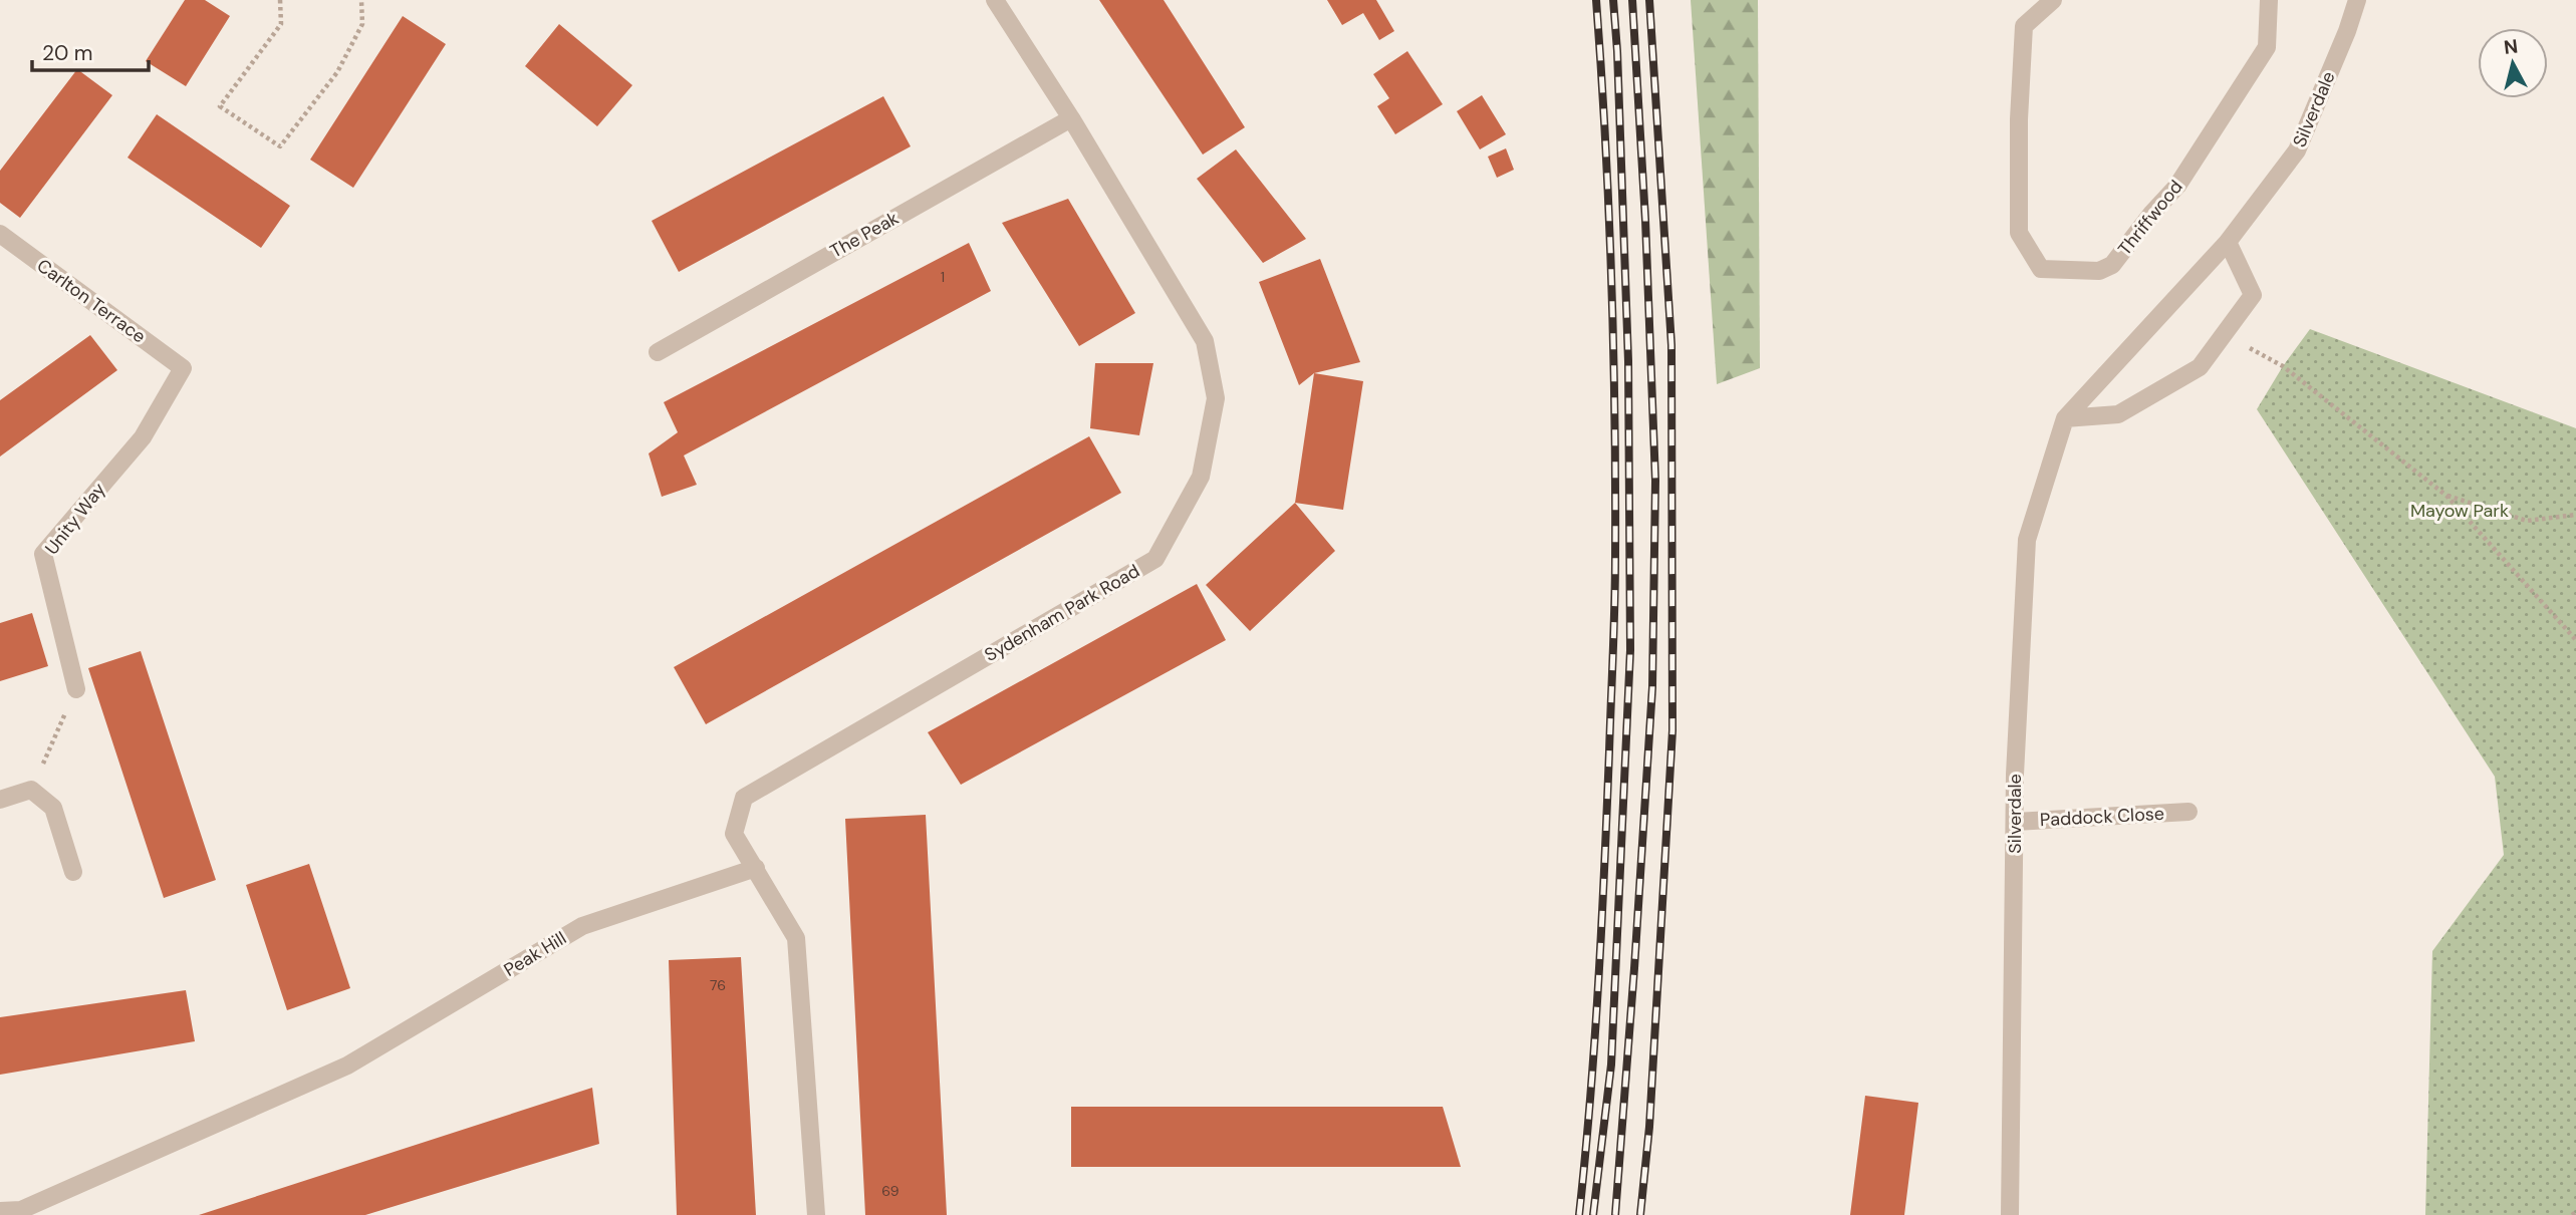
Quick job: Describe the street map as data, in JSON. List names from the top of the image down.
{
  "streets": {
    "street": [
      "Silverdale",
      "Thriffwood",
      "The Peak",
      "Carlton Terrace",
      "Unity Way",
      "Sydenham Park Road",
      "Paddock Close",
      "Peak Hill"
    ]
  },
  "crossings": [
    ["Silverdale", "Paddock Close"],
    ["The Peak", "Sydenham Park Road"],
    ["Carlton Terrace", "Unity Way"],
    ["Sydenham Park Road", "Peak Hill"]
  ],
  "parks": ["Mayow Park"],
  "house_numbers": ["1", "76", "69"],
  "scale_bar": "20 m",
  "north": "top"
}
